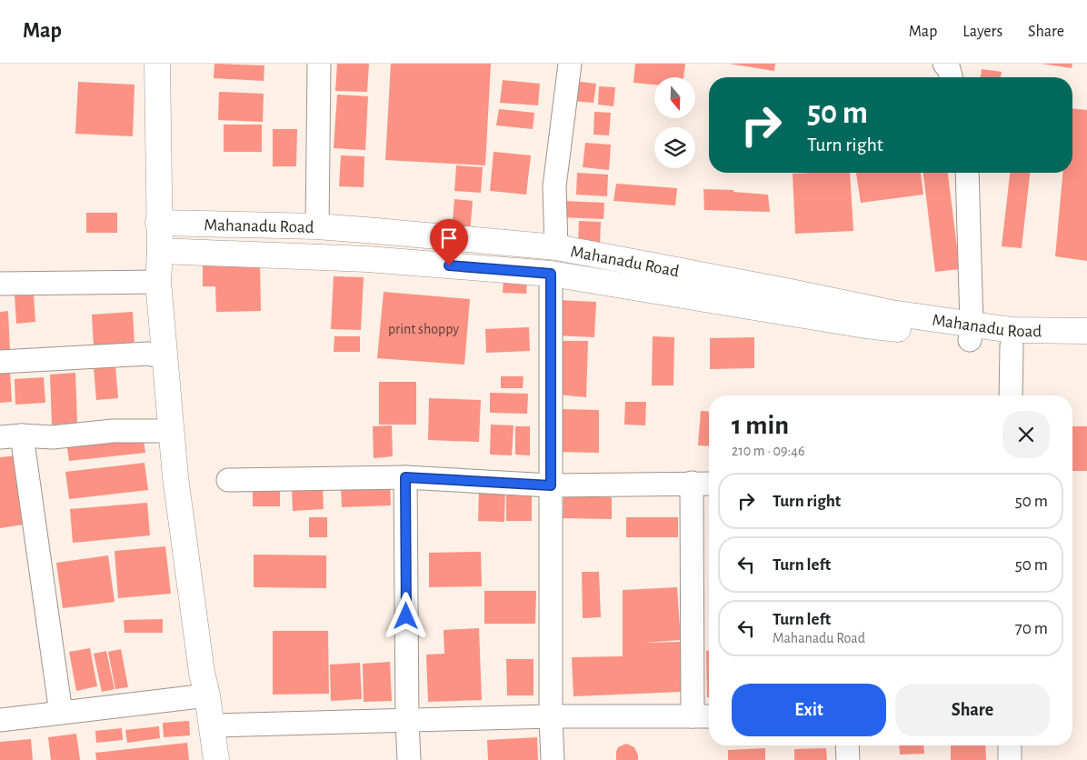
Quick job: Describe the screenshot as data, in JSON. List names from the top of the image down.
{
  "streets": {
    "street": ["Mahanadu Road"]
  },
  "house_numbers": ["print shoppy"],
  "north": "bottom",
  "page": {
    "header": "Map",
    "nav": ["Map", "Layers", "Share"],
    "turn": ["50 m", "Turn right"],
    "heading": ["1 min", "210 m · 09:46"],
    "list": [
      {
        "name": "Turn right",
        "value": "50 m"
      },
      {
        "name": "Turn left",
        "value": "50 m"
      },
      {
        "name": "Turn left",
        "note": "Mahanadu Road",
        "value": "70 m"
      }
    ],
    "buttons": ["Exit", "Share"]
  }
}
